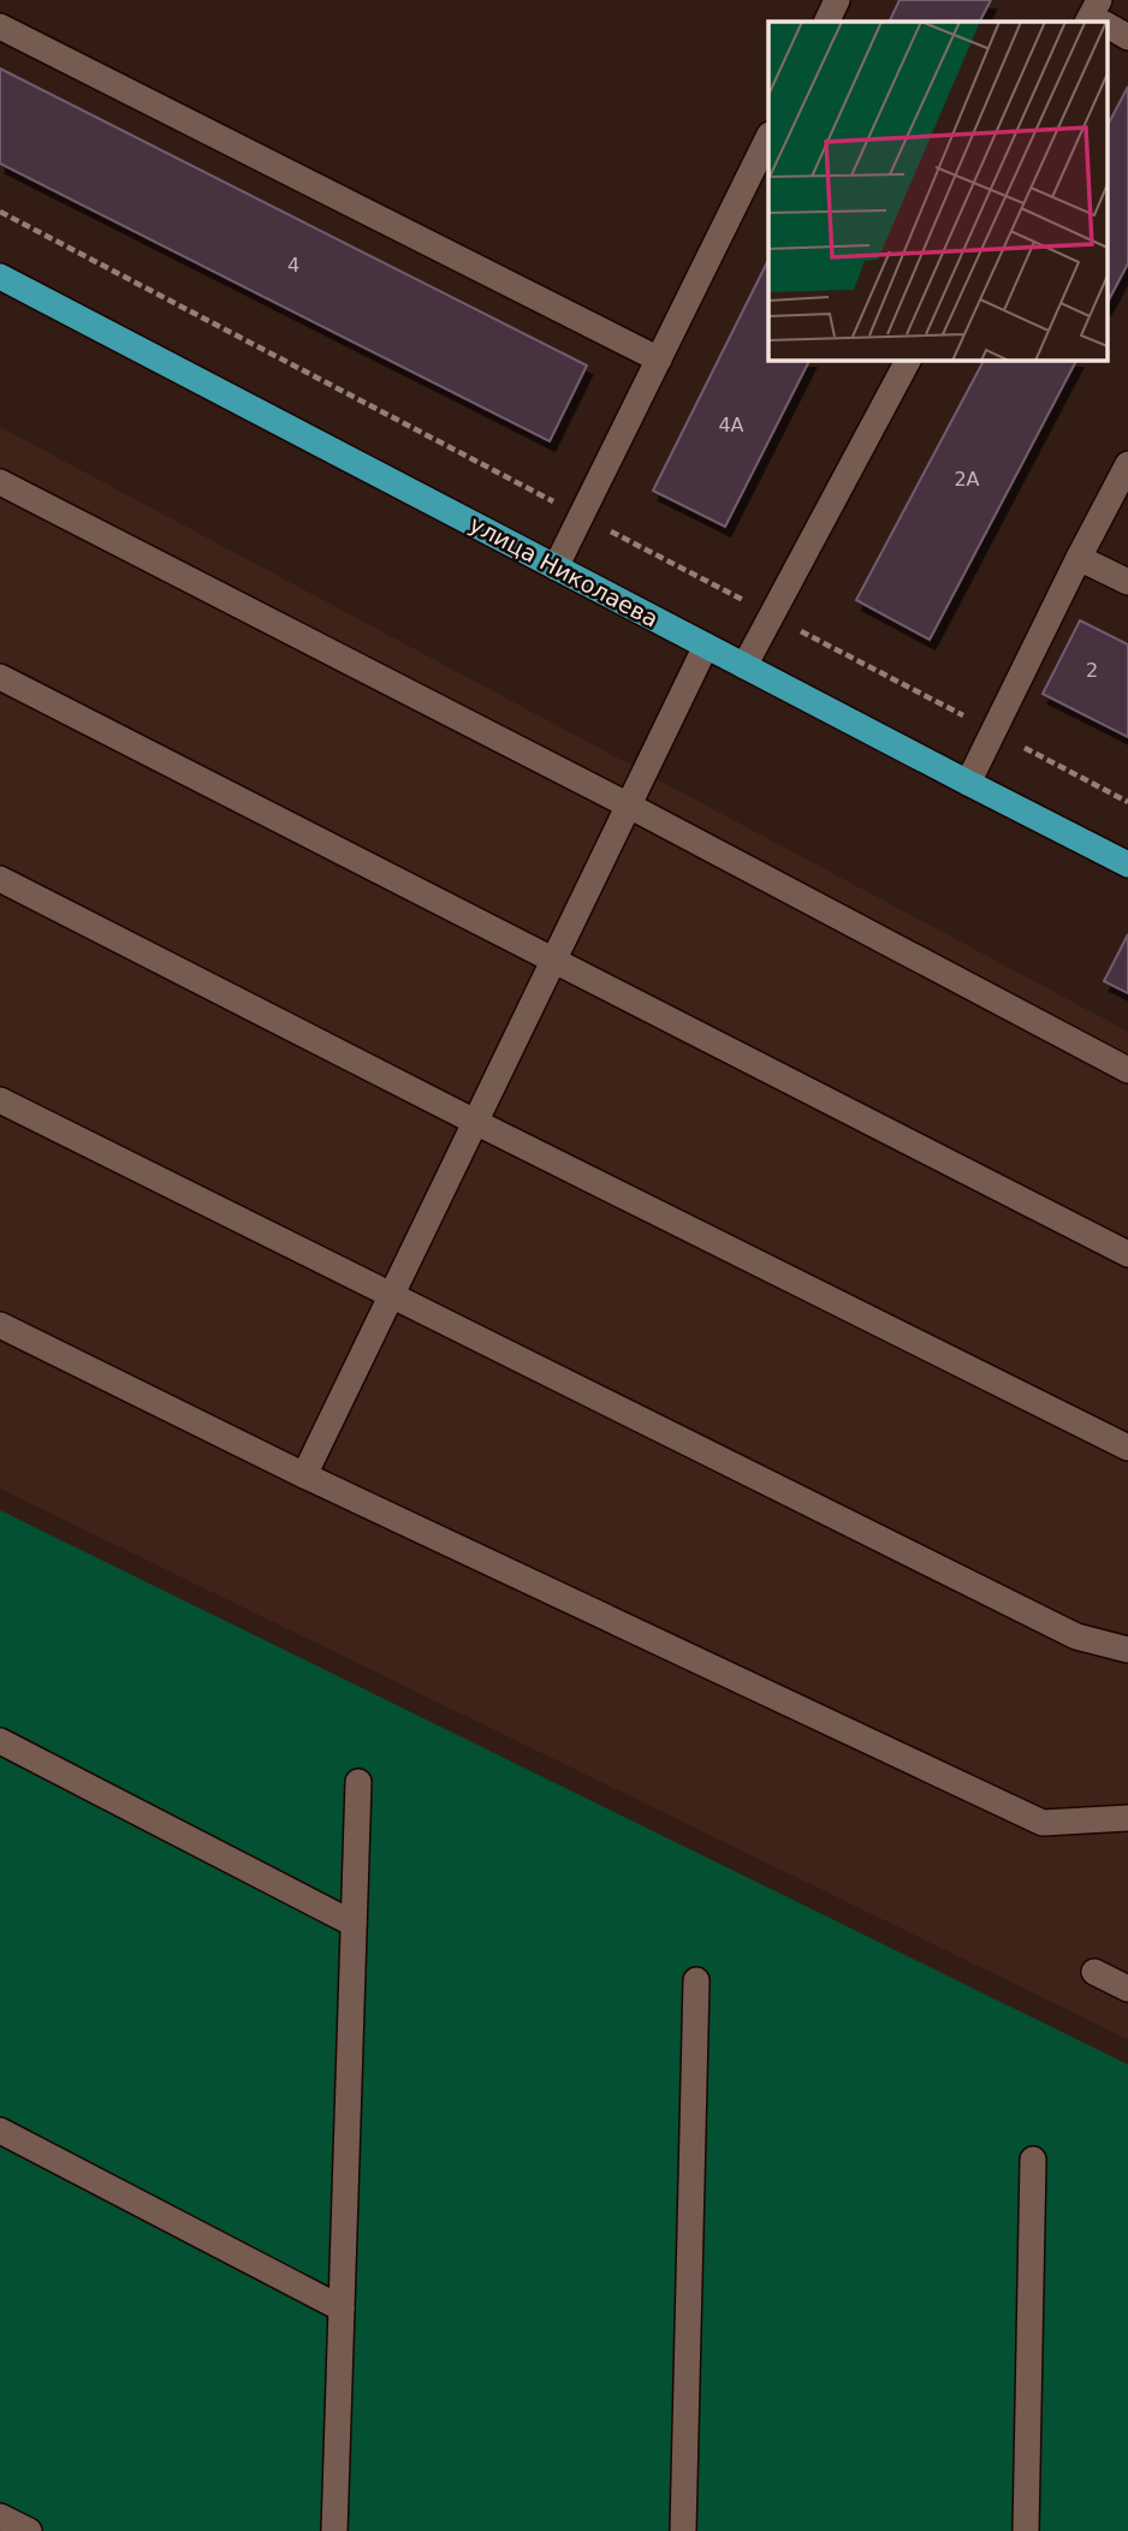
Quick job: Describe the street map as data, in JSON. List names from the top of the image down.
{
  "streets": {
    "main road": ["улица Николаева"]
  },
  "house_numbers": [
    "4",
    "4А",
    "2А",
    "2"
  ]
}
